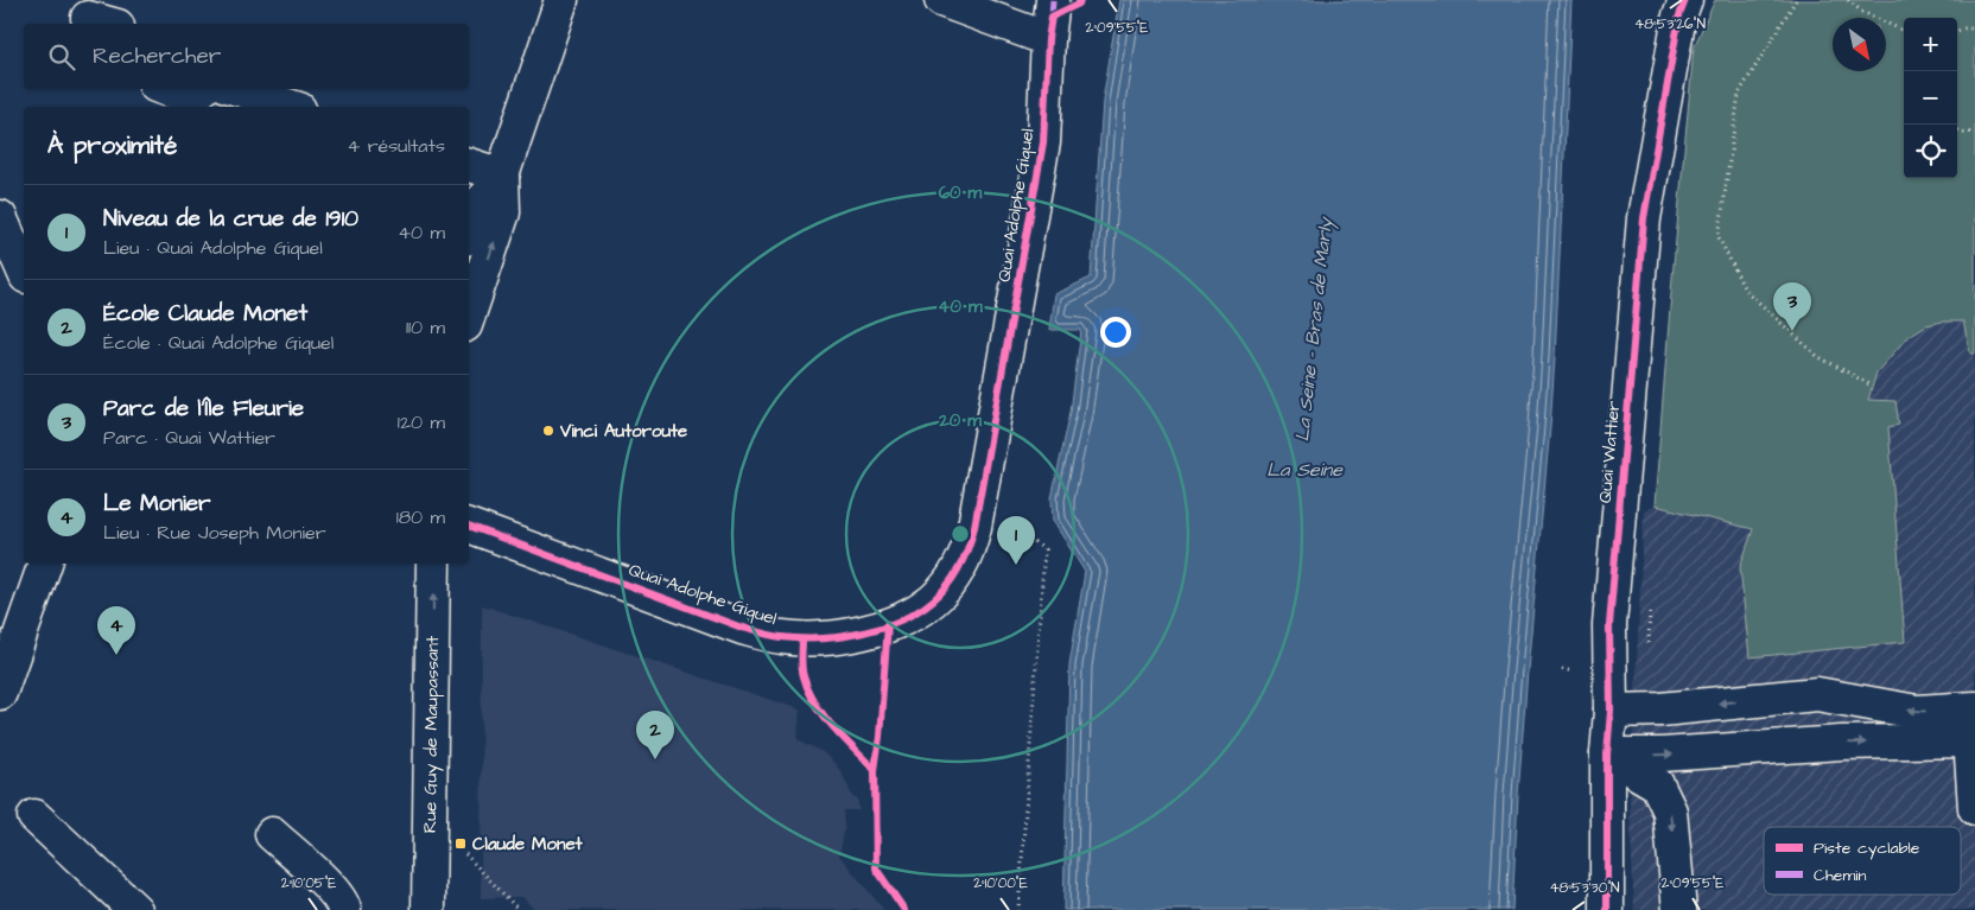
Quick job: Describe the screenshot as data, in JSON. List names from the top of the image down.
{
  "streets": {
    "street": ["Quai Adolphe Giquel", "Quai Wattier", "Rue Guy de Maupassant"]
  },
  "water": ["La Seine - Bras de Marly", "La Seine"],
  "places": {
    "other": ["Vinci Autoroute"],
    "transit": ["Claude Monet"]
  },
  "legend": ["Piste cyclable", "Chemin"],
  "north": "bottom right",
  "page": {
    "map_buttons": ["+", "−"],
    "search": "Rechercher",
    "heading": ["À proximité", "4 résultats"],
    "list": [
      {
        "mark": "1",
        "name": "Niveau de la crue de 1910",
        "note": "Lieu · Quai Adolphe Giquel",
        "value": "40 m"
      },
      {
        "mark": "2",
        "name": "École Claude Monet",
        "note": "École · Quai Adolphe Giquel",
        "value": "110 m"
      },
      {
        "mark": "3",
        "name": "Parc de l'Île Fleurie",
        "note": "Parc · Quai Wattier",
        "value": "120 m"
      },
      {
        "mark": "4",
        "name": "Le Monier",
        "note": "Lieu · Rue Joseph Monier",
        "value": "180 m"
      }
    ],
    "pins": [
      "3",
      "1",
      "4",
      "2"
    ]
  },
  "coordinates": [
    "48°53'26\"N",
    "2°09'55\"E",
    "2°10'05\"E",
    "2°10'00\"E",
    "48°53'30\"N"
  ],
  "rings": ["60 m", "40 m", "20 m"]
}
